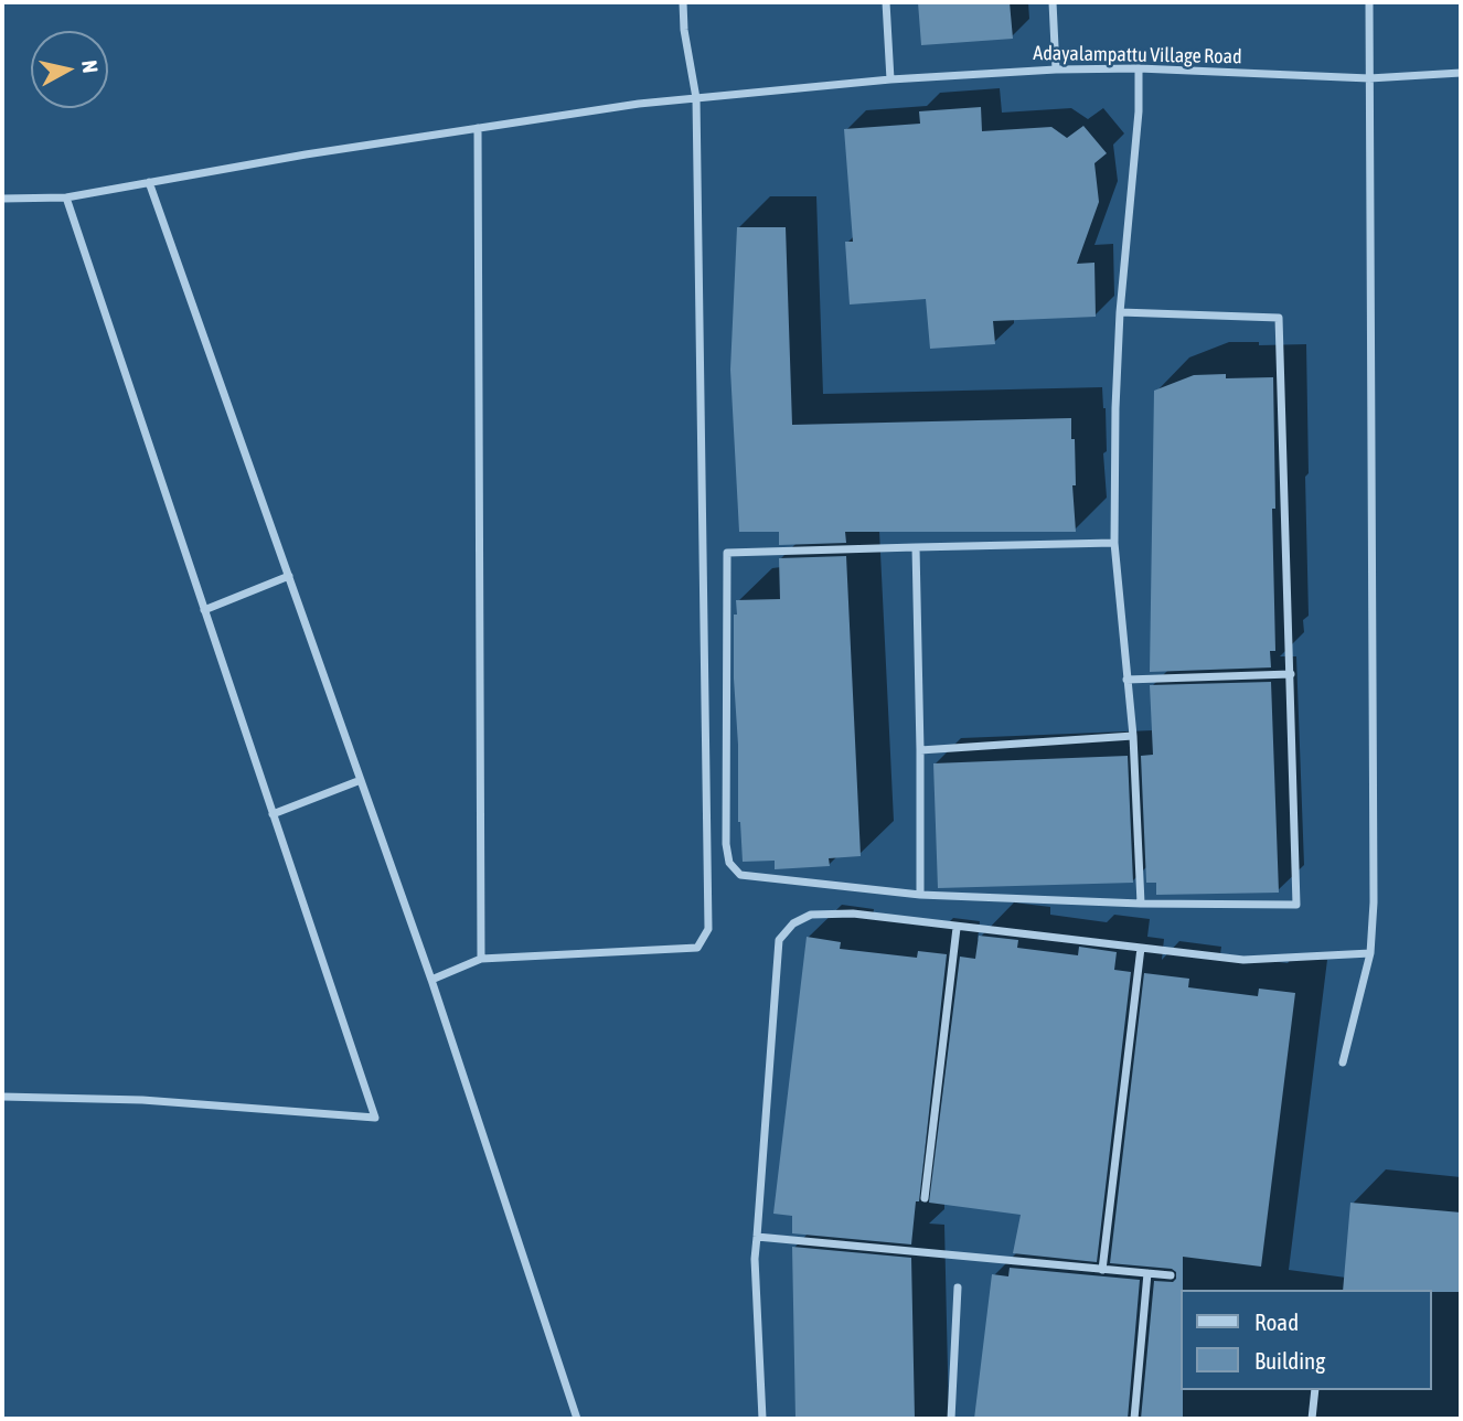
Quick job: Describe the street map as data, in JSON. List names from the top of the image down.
{
  "streets": {
    "street": ["Adayalampattu Village Road"]
  },
  "legend": ["Road", "Building"],
  "north": "right"
}
